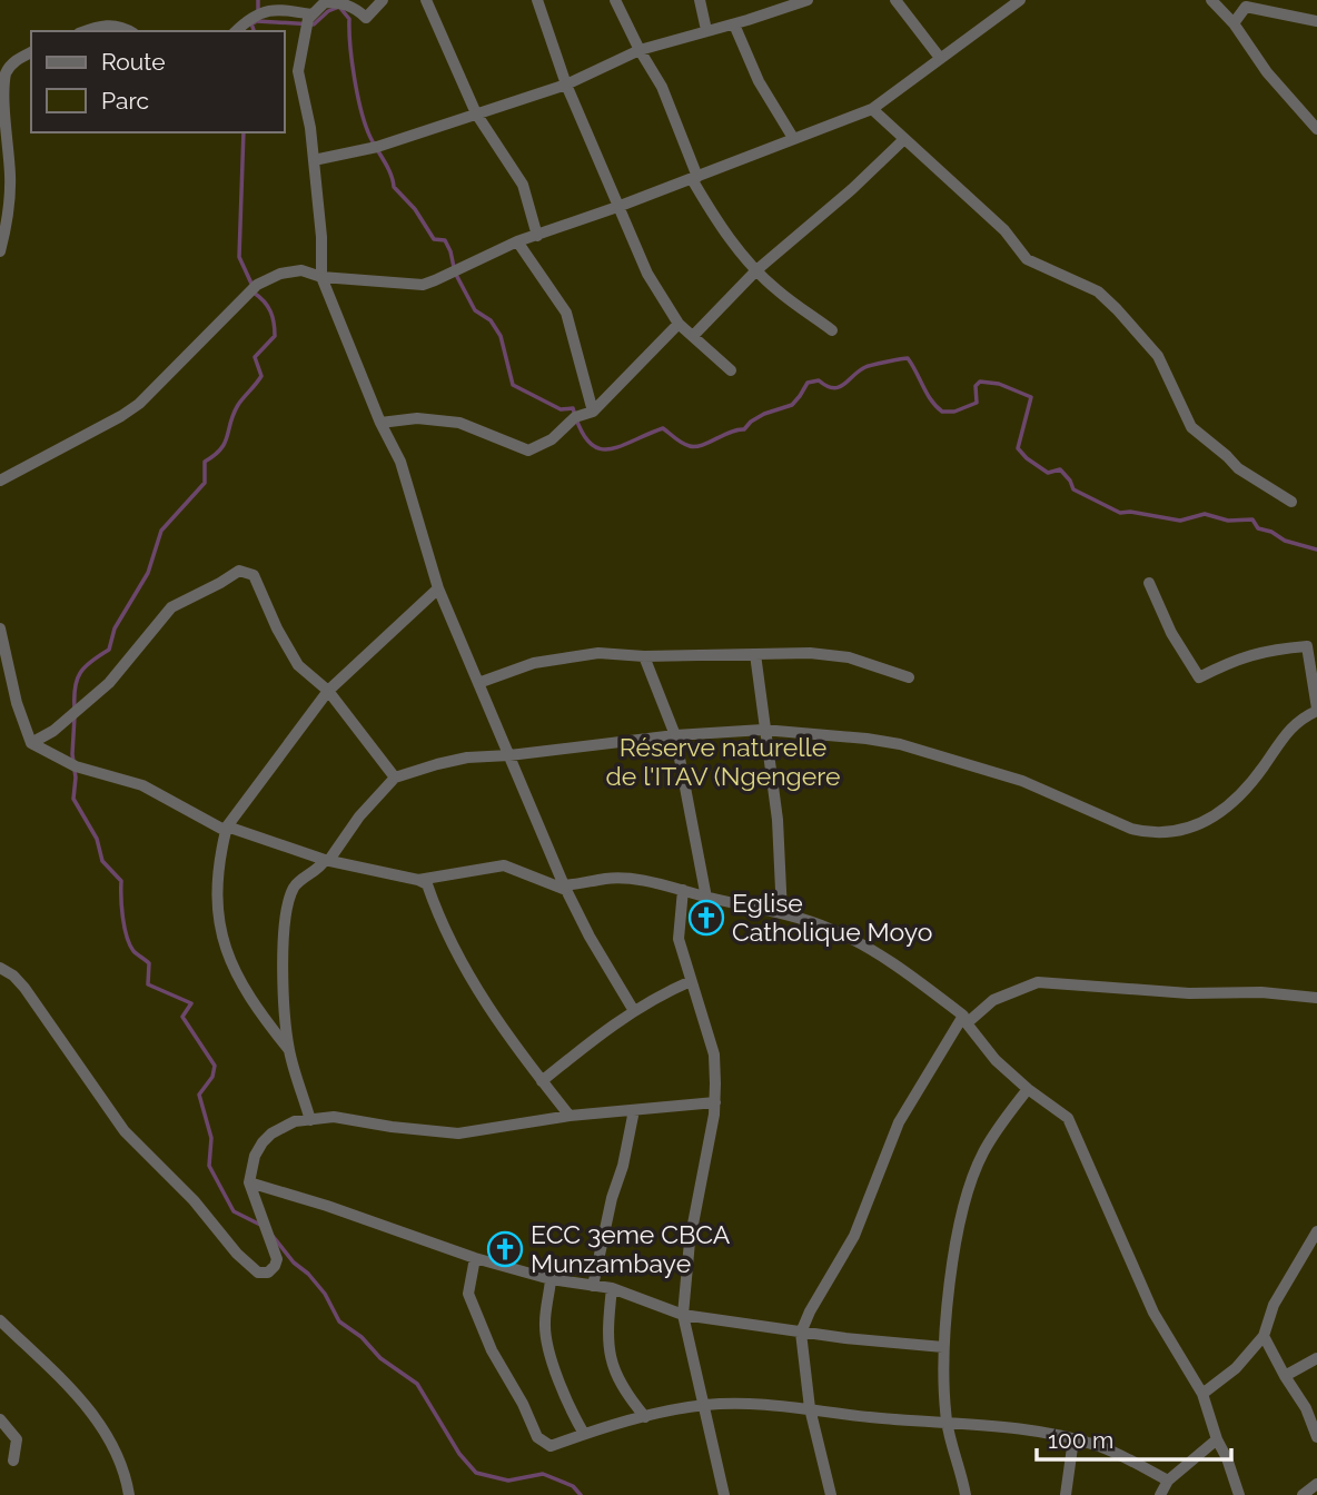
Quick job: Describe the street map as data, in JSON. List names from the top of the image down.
{
  "parks": ["Réserve naturelle de l'ITAV (Ngengere"],
  "places": {
    "church": ["Eglise Catholique Moyo", "ECC 3eme CBCA Munzambaye"]
  },
  "legend": ["Route", "Parc"],
  "scale_bar": "100 m"
}
